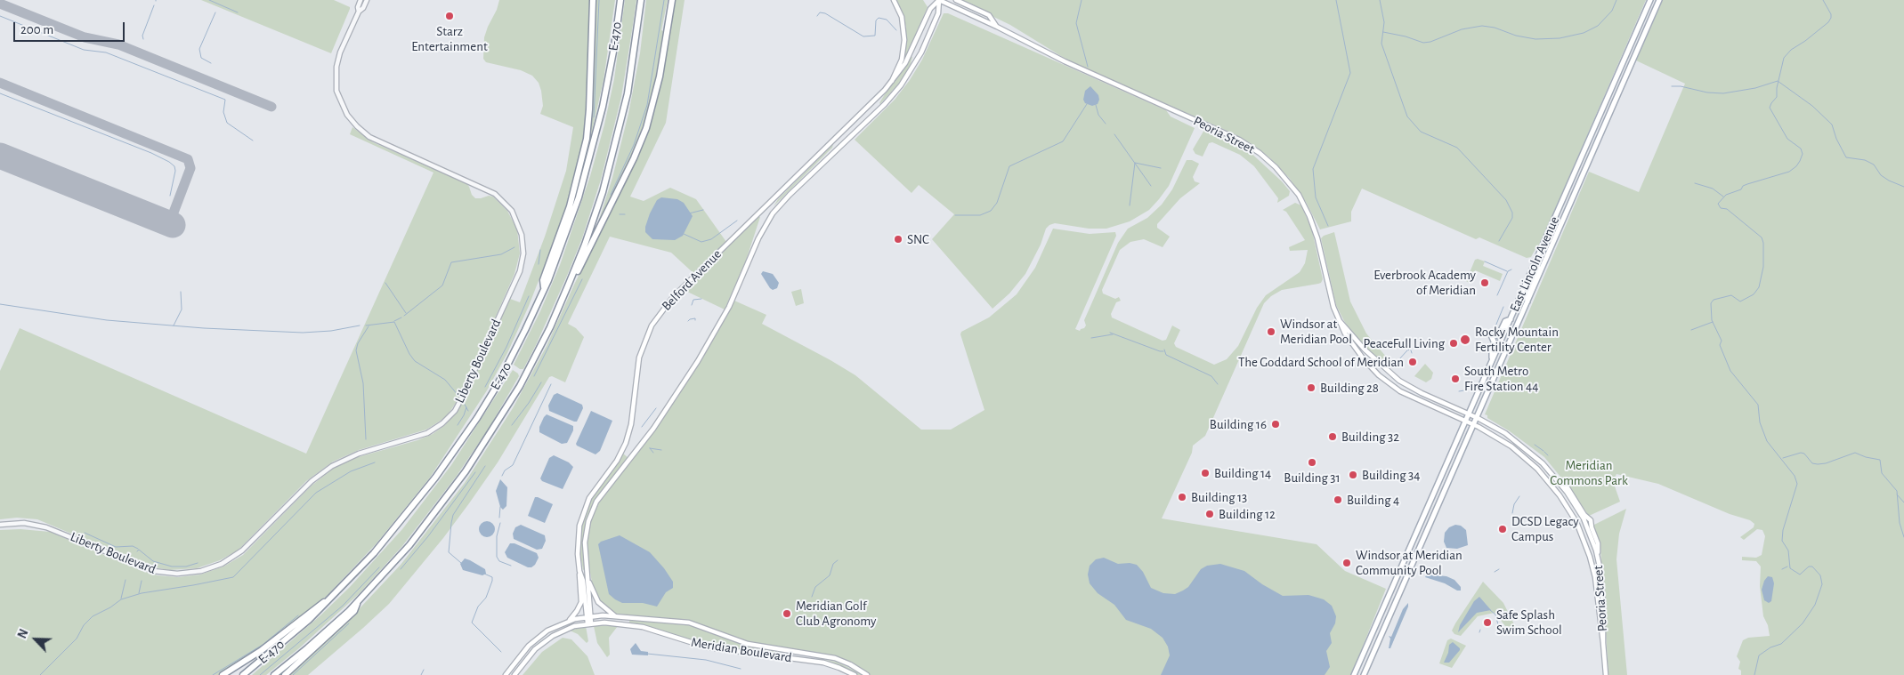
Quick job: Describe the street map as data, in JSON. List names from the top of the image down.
{
  "streets": {
    "highway": ["E-470"],
    "main road": [
      "Peoria Street",
      "East Lincoln Avenue",
      "Belford Avenue",
      "Meridian Boulevard"
    ],
    "street": ["Liberty Boulevard"]
  },
  "crossings": [
    ["Peoria Street", "East Lincoln Avenue"],
    ["Belford Avenue", "Meridian Boulevard"]
  ],
  "parks": ["Meridian Commons Park"],
  "places": [
    "Starz Entertainment",
    "SNC",
    "Everbrook Academy of Meridian",
    "Windsor at Meridian Pool",
    "Rocky Mountain Fertility Center",
    "PeaceFull Living",
    "The Goddard School of Meridian",
    "South Metro Fire Station 44",
    "Building 28",
    "Building 16",
    "Building 32",
    "Building 31",
    "Building 14",
    "Building 34",
    "Building 13",
    "Building 4",
    "Building 12",
    "DCSD Legacy Campus",
    "Windsor at Meridian Community Pool",
    "Meridian Golf Club Agronomy",
    "Safe Splash Swim School"
  ],
  "scale_bar": "200 m",
  "north": "top left"
}
